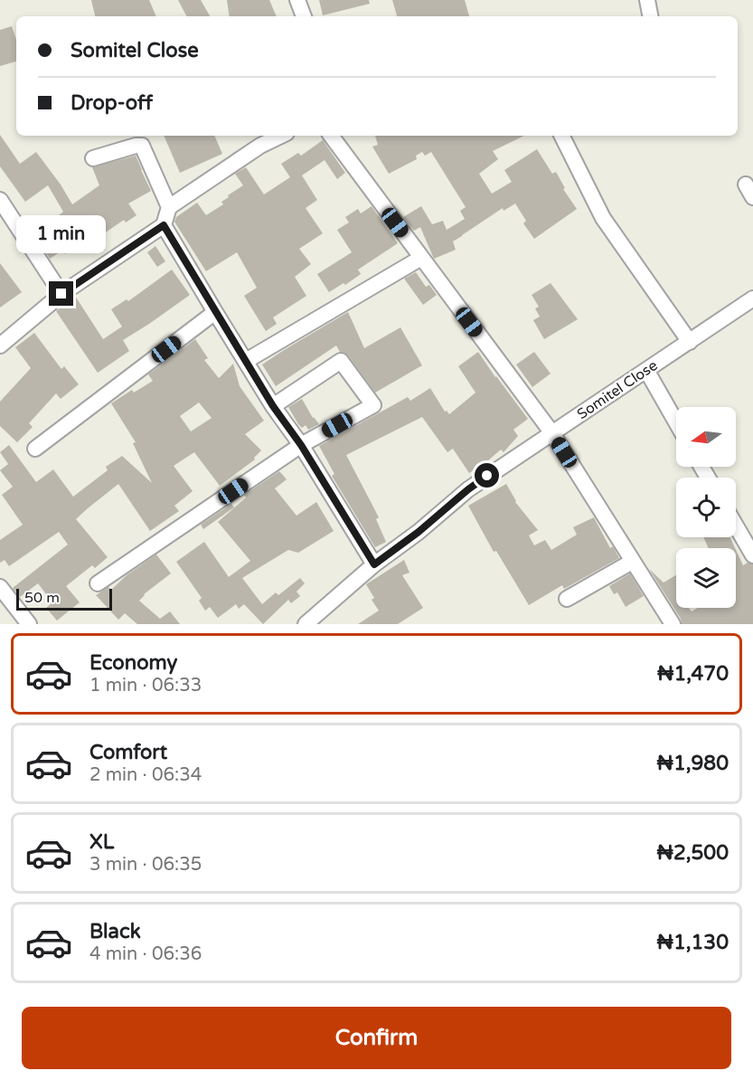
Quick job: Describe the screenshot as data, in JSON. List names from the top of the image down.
{
  "streets": {
    "street": ["Somitel Close"]
  },
  "scale_bar": "50 m",
  "north": "left",
  "page": {
    "banner": ["Somitel Close", "Drop-off"],
    "bubble": "1 min",
    "scale": "50 m",
    "list": [
      {
        "name": "Economy",
        "note": "1 min · 06:33",
        "value": "₦1,470"
      },
      {
        "name": "Comfort",
        "note": "2 min · 06:34",
        "value": "₦1,980"
      },
      {
        "name": "XL",
        "note": "3 min · 06:35",
        "value": "₦2,500"
      },
      {
        "name": "Black",
        "note": "4 min · 06:36",
        "value": "₦1,130"
      }
    ],
    "buttons": "Confirm"
  }
}
